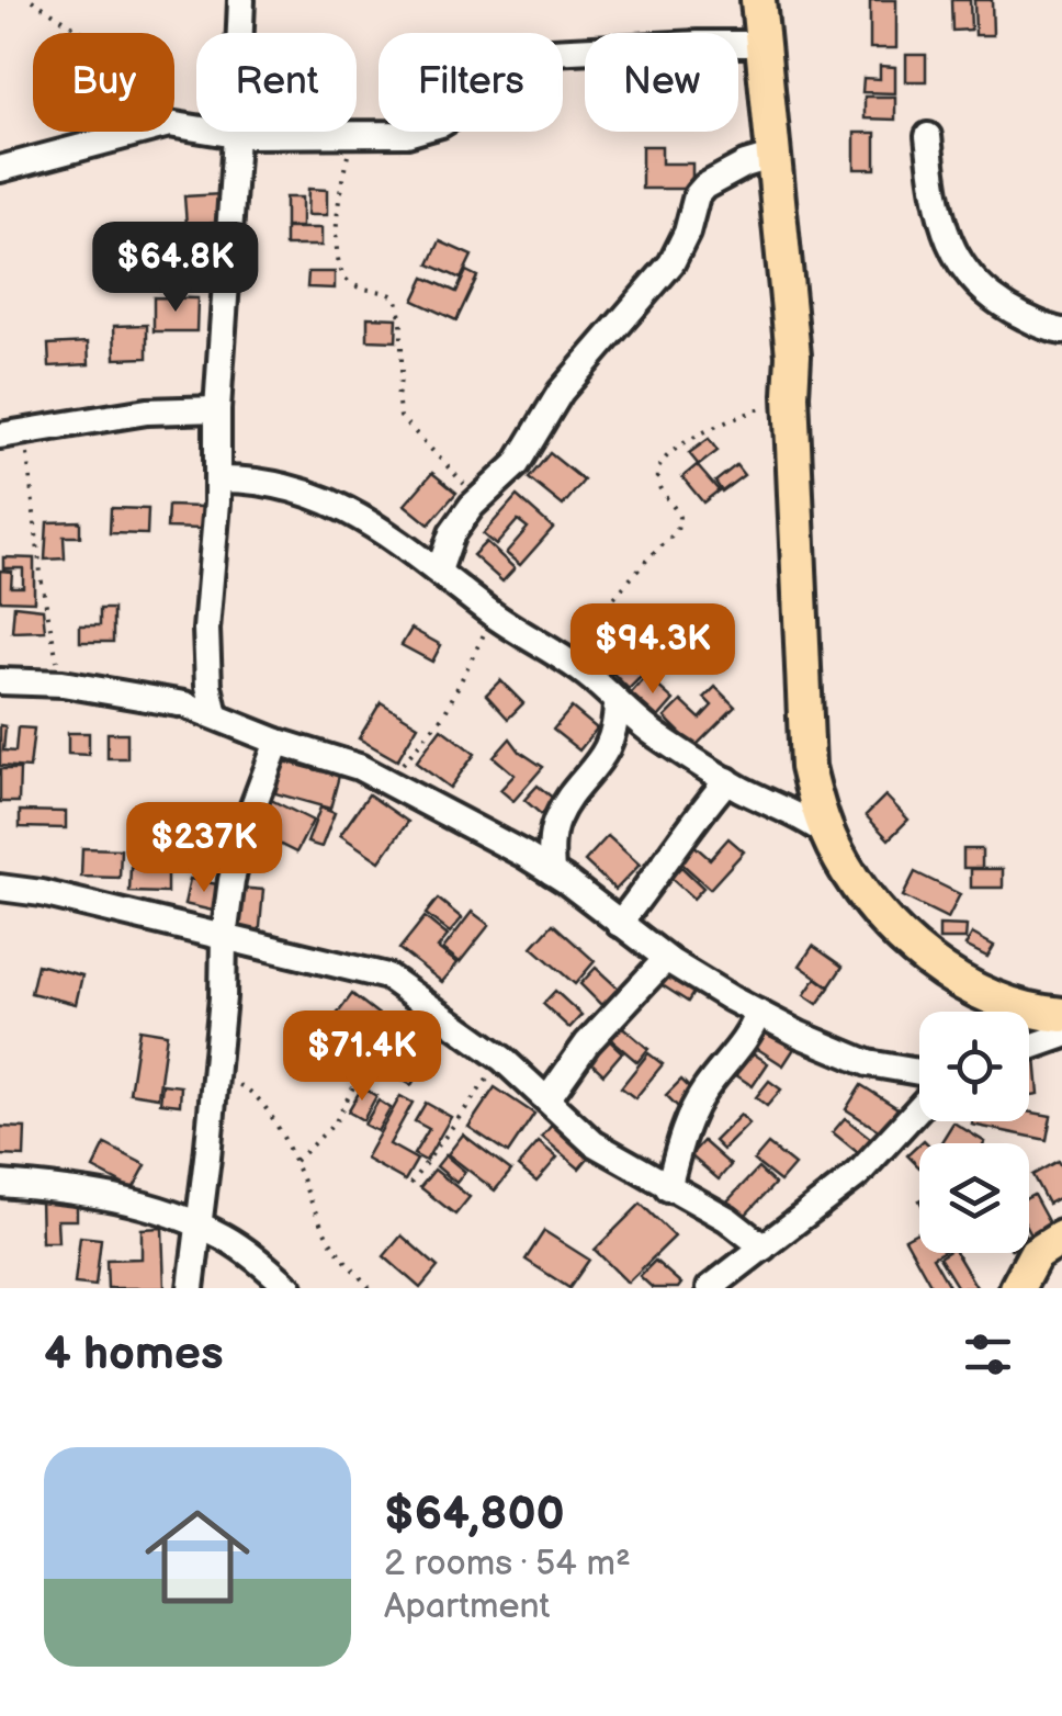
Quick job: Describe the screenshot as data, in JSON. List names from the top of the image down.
{
  "page": {
    "chip": [
      "Buy",
      "Rent",
      "Filters",
      "New"
    ],
    "price": [
      "$64.8K",
      "$94.3K",
      "$237K",
      "$71.4K"
    ],
    "heading": "4 homes",
    "list": [
      {
        "name": "$64,800",
        "note": "2 rooms · 54 m² · Apartment"
      }
    ]
  }
}
